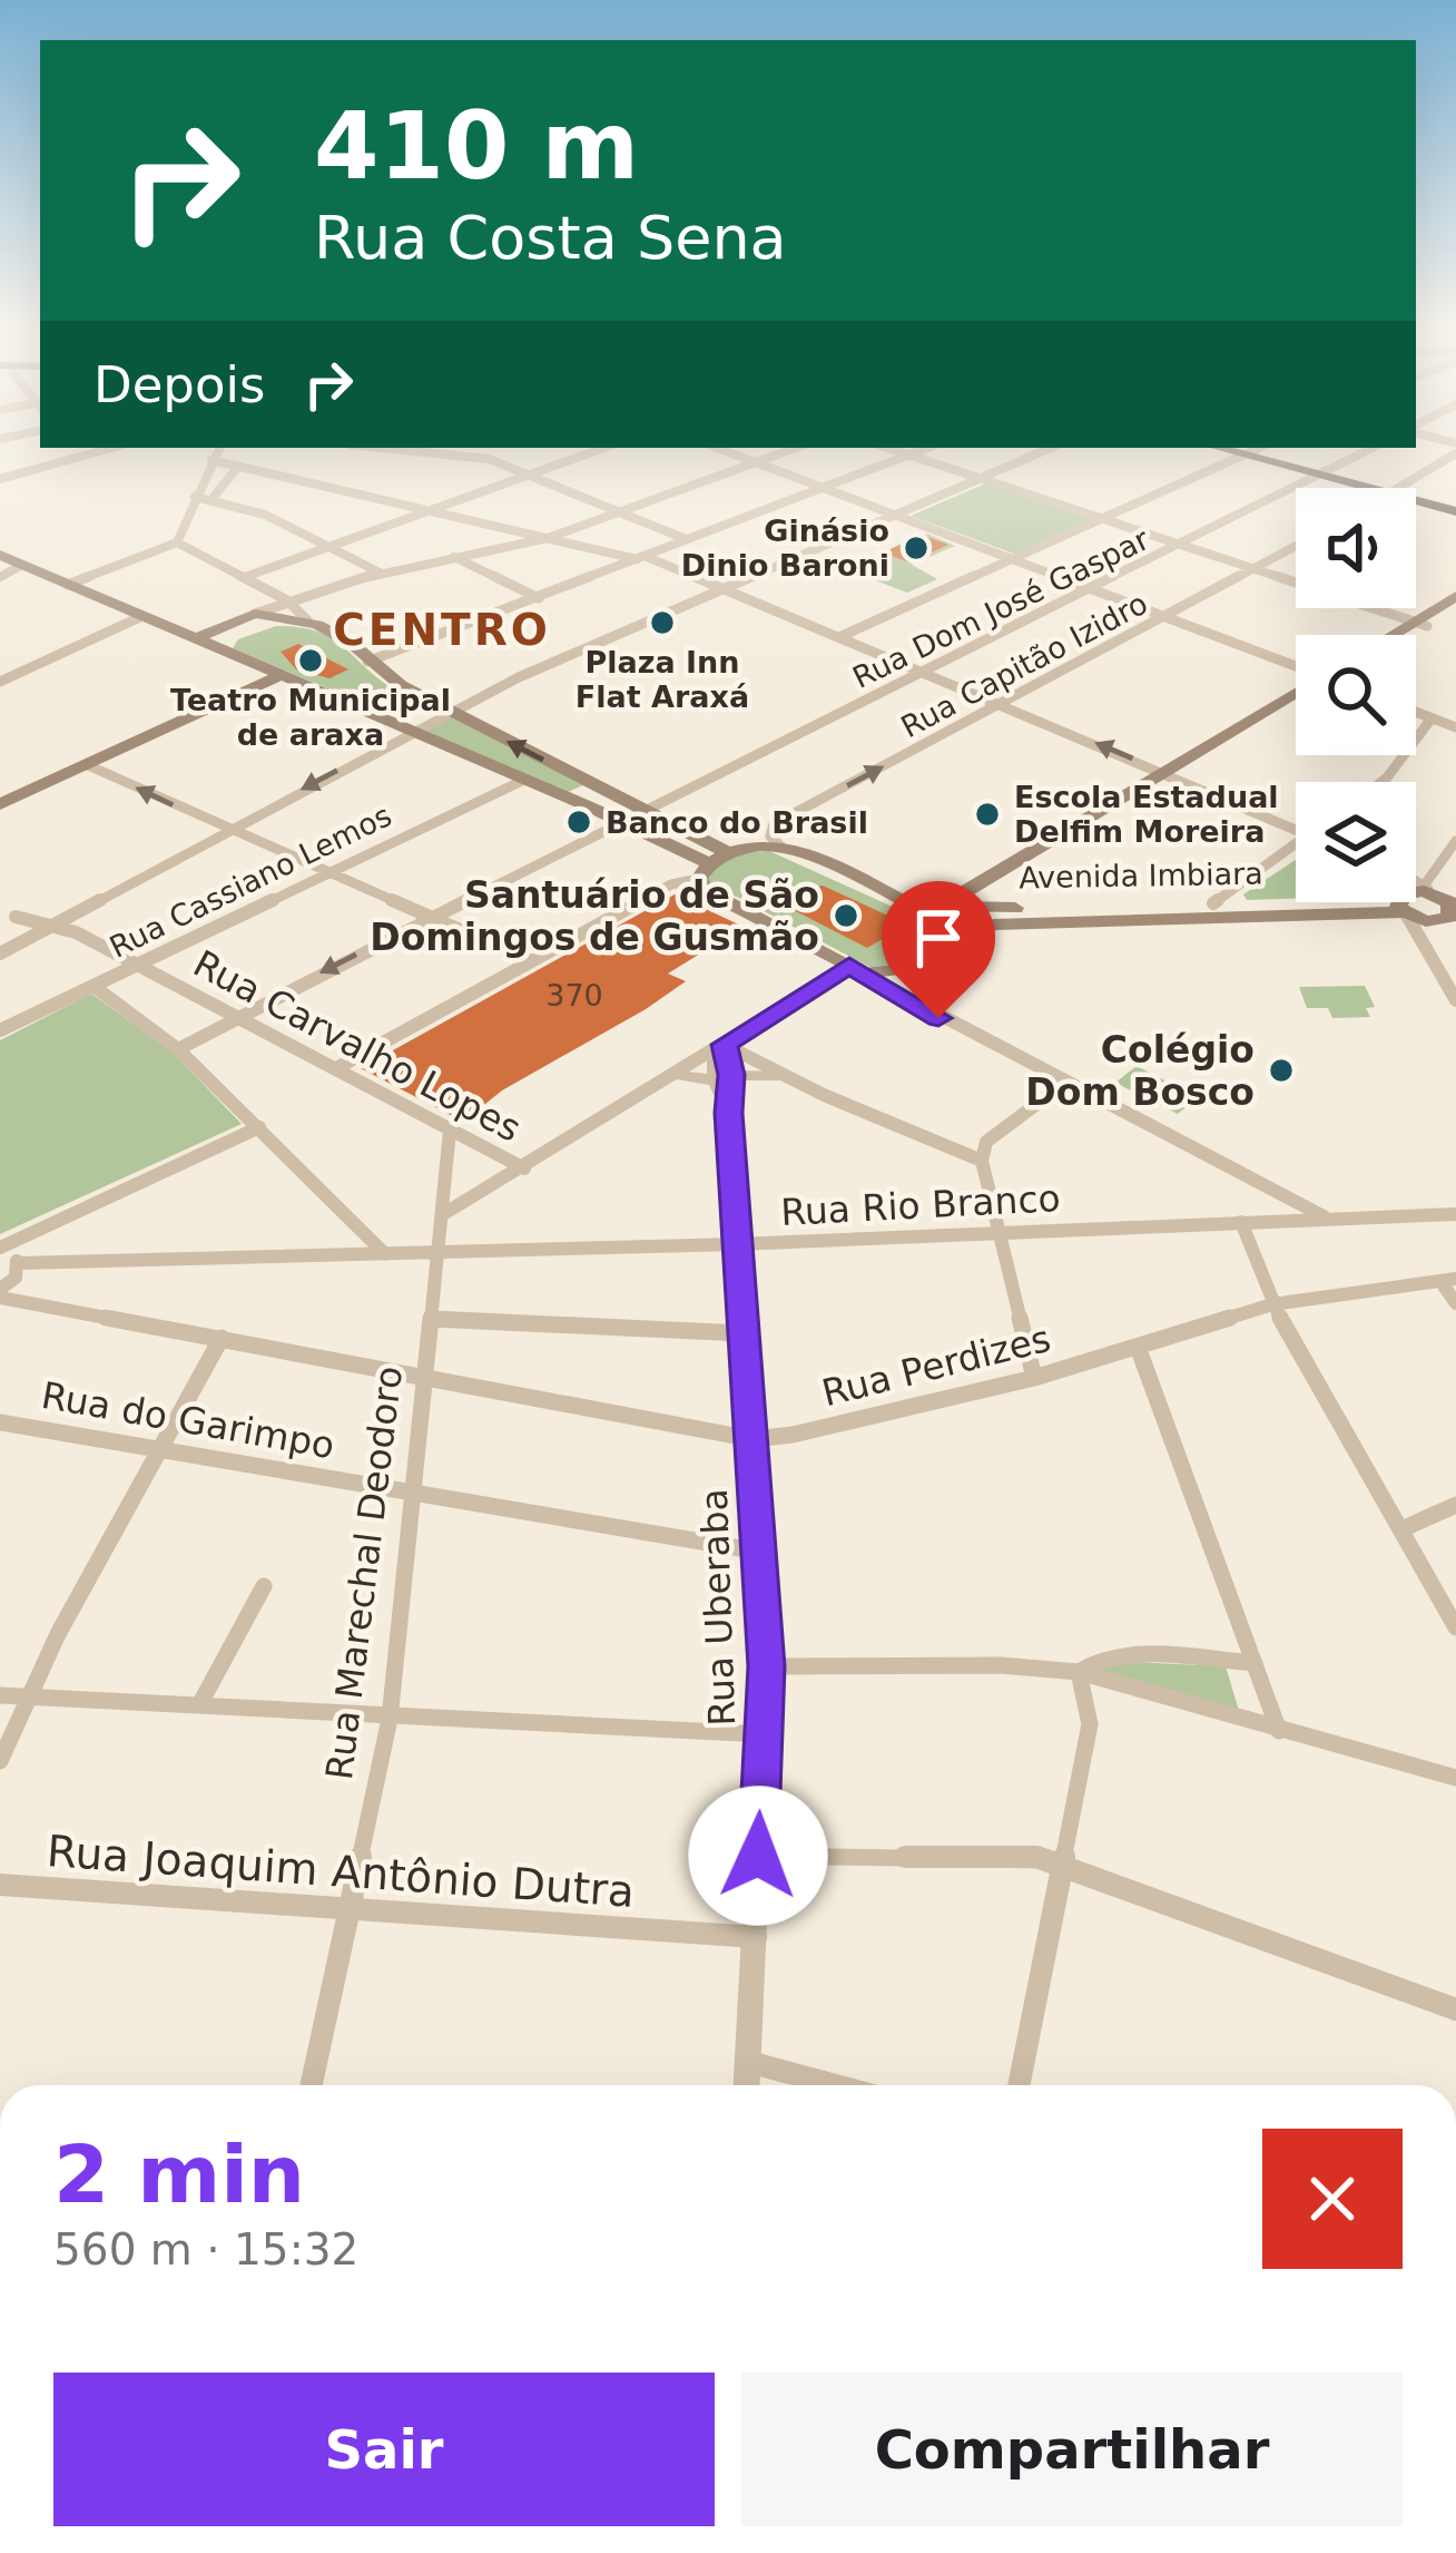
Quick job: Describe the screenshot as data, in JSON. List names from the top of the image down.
{
  "streets": {
    "main road": ["Avenida Imbiara"],
    "street": [
      "Rua Dom José Gaspar",
      "Rua Capitão Izidro",
      "Rua Cassiano Lemos",
      "Rua Carvalho Lopes",
      "Rua Rio Branco",
      "Rua Perdizes",
      "Rua do Garimpo",
      "Rua Marechal Deodoro",
      "Rua Uberaba",
      "Rua Joaquim Antônio Dutra"
    ]
  },
  "crossings": [
    ["Rua Dom José Gaspar", "Rua Carvalho Lopes"],
    ["Rua Cassiano Lemos", "Rua Carvalho Lopes"],
    ["Rua Carvalho Lopes", "Rua Marechal Deodoro"],
    ["Rua Rio Branco", "Rua Perdizes"],
    ["Rua Rio Branco", "Rua Marechal Deodoro"],
    ["Rua Rio Branco", "Rua Uberaba"],
    ["Rua Perdizes", "Rua Marechal Deodoro"],
    ["Rua Perdizes", "Rua Uberaba"],
    ["Rua do Garimpo", "Rua Marechal Deodoro"],
    ["Rua do Garimpo", "Rua Uberaba"],
    ["Rua Marechal Deodoro", "Rua Joaquim Antônio Dutra"],
    ["Rua Uberaba", "Rua Joaquim Antônio Dutra"]
  ],
  "districts": ["CENTRO"],
  "places": [
    "Ginásio Dinio Baroni",
    "Plaza Inn Flat Araxá",
    "Teatro Municipal de araxa",
    "Escola Estadual Delfim Moreira",
    "Banco do Brasil",
    "Santuário de São Domingos de Gusmão",
    "Colégio Dom Bosco"
  ],
  "house_numbers": ["370"],
  "page": {
    "turn": ["410 m", "Rua Costa Sena"],
    "then": "Depois",
    "heading": ["2 min", "560 m · 15:32"],
    "buttons": ["Sair", "Compartilhar"]
  }
}
